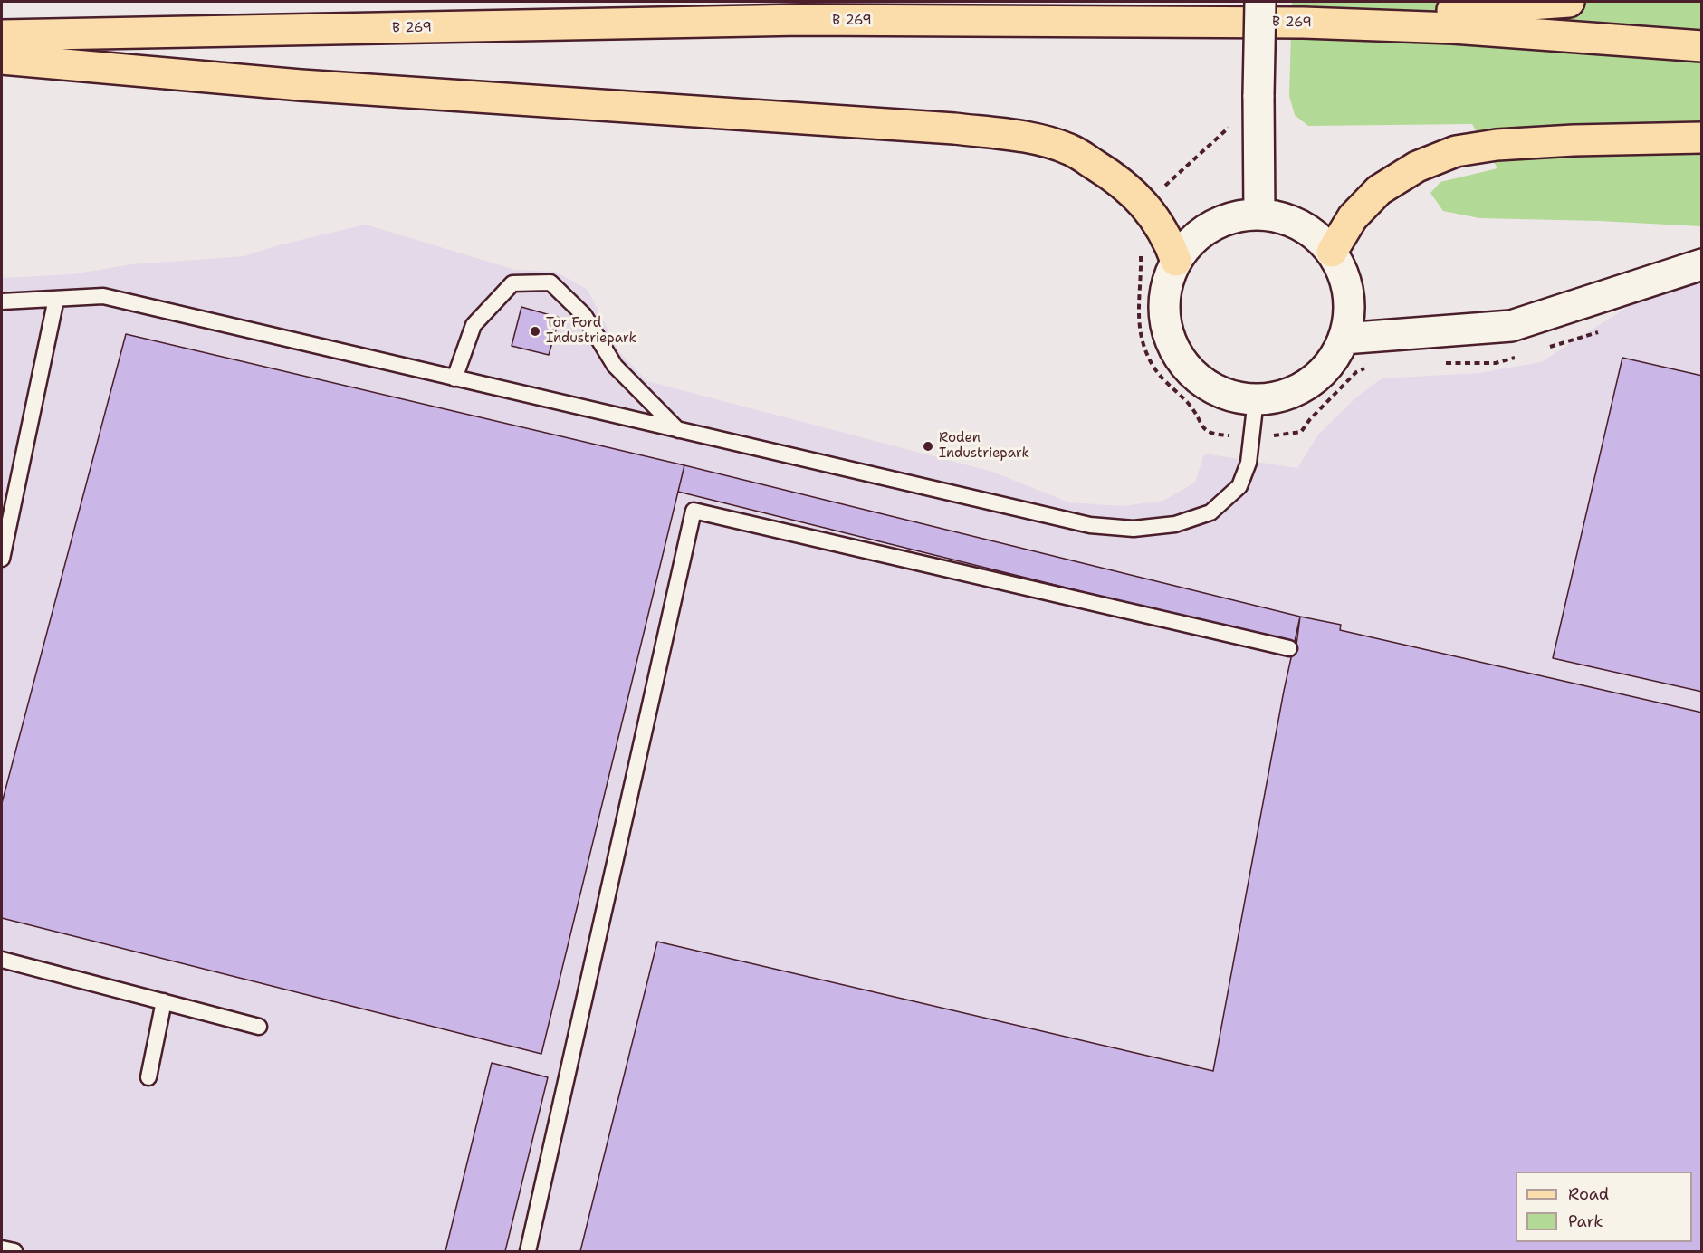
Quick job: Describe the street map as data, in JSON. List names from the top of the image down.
{
  "streets": {
    "main road": ["B 269"]
  },
  "places": ["Tor Ford Industriepark", "Roden Industriepark"],
  "legend": ["Road", "Park"]
}
